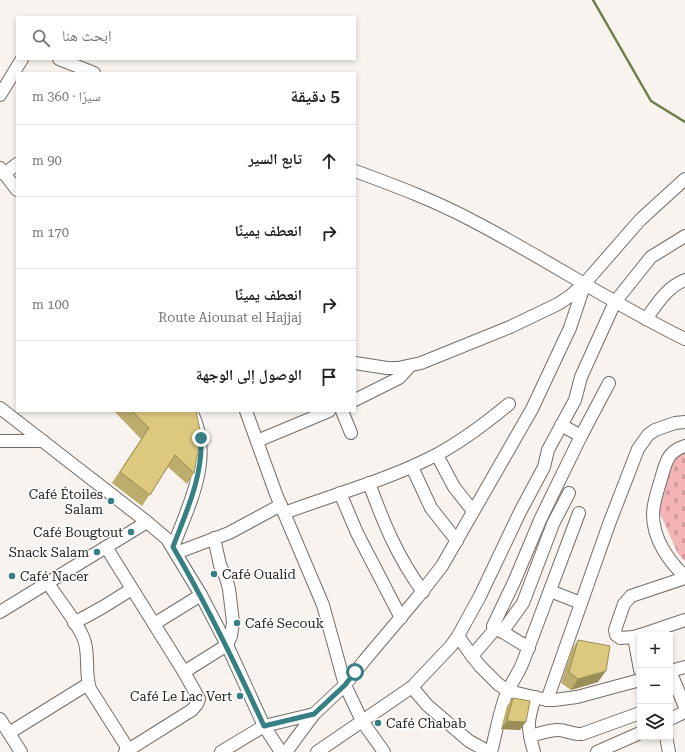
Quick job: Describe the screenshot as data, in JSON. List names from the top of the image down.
{
  "places": [
    "Café Étoiles Salam",
    "Café Bougtout",
    "Snack Salam",
    "Café Oualid",
    "Café Nacer",
    "Café Secouk",
    "Café Le Lac Vert",
    "Café Chabab"
  ],
  "page": {
    "search": "ابحث هنا",
    "heading": ["5 دقيقة", "سيرًا · 360 m"],
    "list": [
      ["تابع السير", "90 m"],
      ["انعطف يمينًا", "170 m"],
      ["انعطف يمينًا", "Route Aiounat el Hajjaj", "100 m"],
      "الوصول إلى الوجهة"
    ],
    "map_buttons": ["+", "−"]
  }
}
